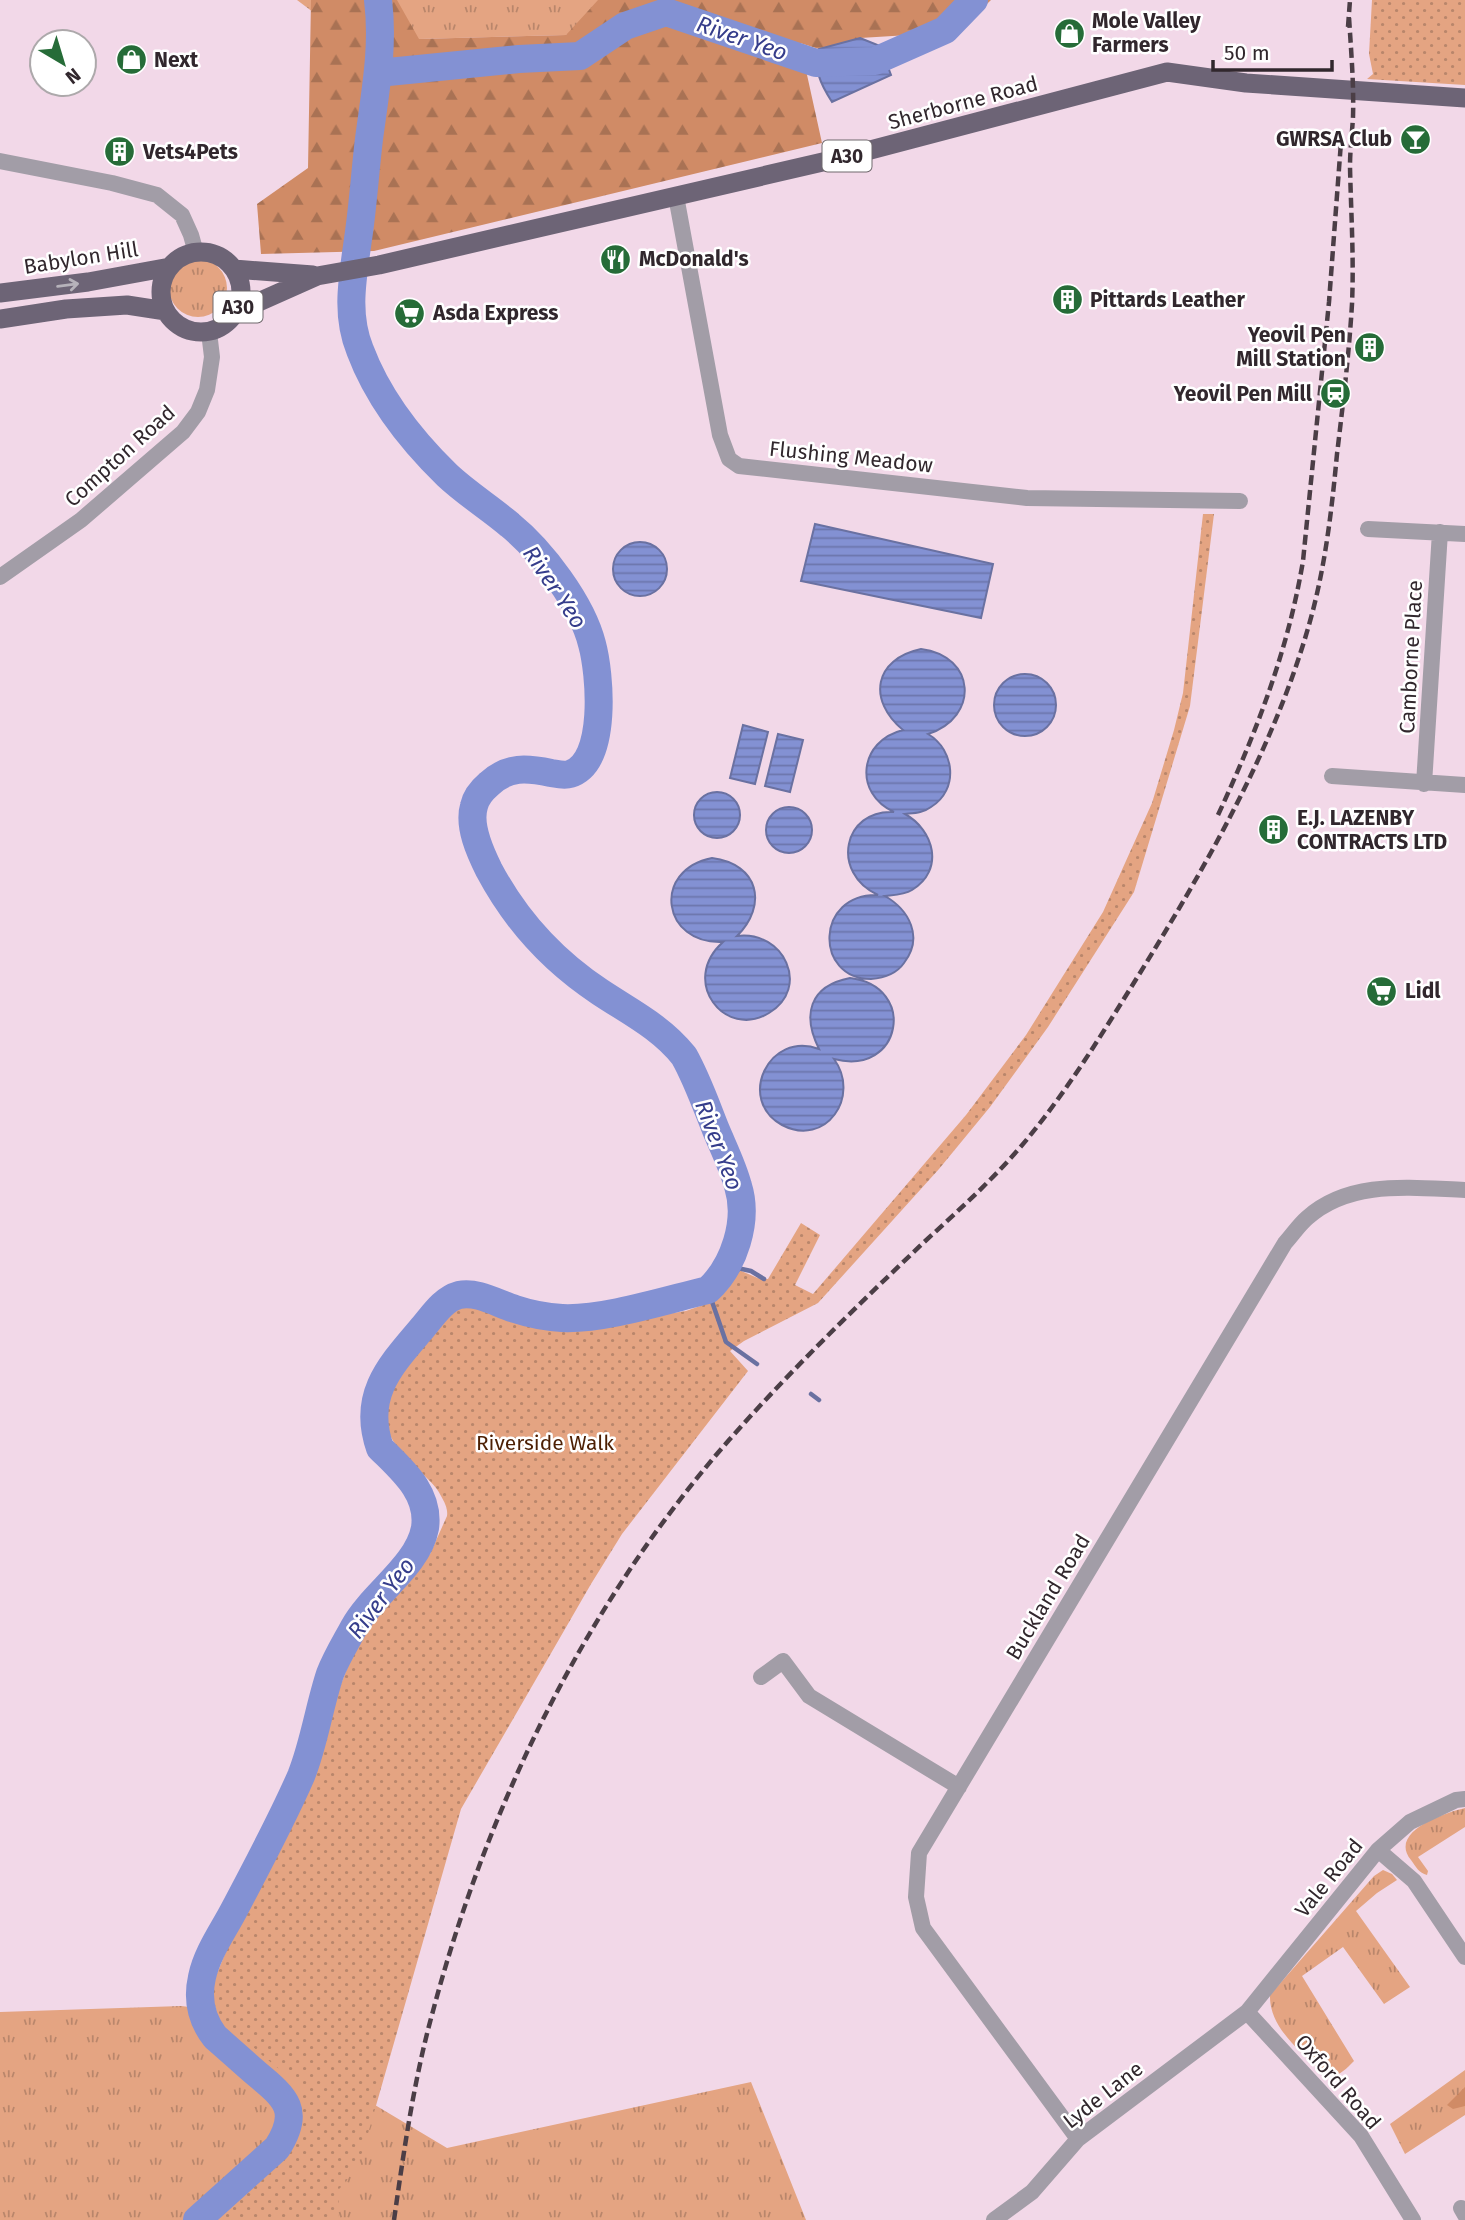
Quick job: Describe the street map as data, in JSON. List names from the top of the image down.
{
  "streets": {
    "main road": ["Sherborne Road", "A30", "Babylon Hill"],
    "street": [
      "Compton Road",
      "Flushing Meadow",
      "Camborne Place",
      "Buckland Road",
      "Vale Road",
      "Oxford Road",
      "Lyde Lane"
    ]
  },
  "crossings": [
    ["Sherborne Road", "A30"],
    ["Sherborne Road", "Flushing Meadow"],
    ["A30", "Babylon Hill"],
    ["A30", "Compton Road"],
    ["Babylon Hill", "Compton Road"],
    ["Buckland Road", "Lyde Lane"],
    ["Vale Road", "Oxford Road"],
    ["Vale Road", "Lyde Lane"],
    ["Oxford Road", "Lyde Lane"]
  ],
  "water": ["River Yeo"],
  "parks": ["Riverside Walk"],
  "places": {
    "shop": ["Mole Valley Farmers", "Next"],
    "bar": ["GWRSA Club"],
    "building": [
      "Vets4Pets",
      "Pittards Leather",
      "Yeovil Pen Mill Station",
      "E.J. LAZENBY CONTRACTS LTD"
    ],
    "restaurant": ["McDonald's"],
    "supermarket": ["Asda Express", "Lidl"],
    "station": ["Yeovil Pen Mill"]
  },
  "scale_bar": "50 m",
  "north": "bottom right"
}
